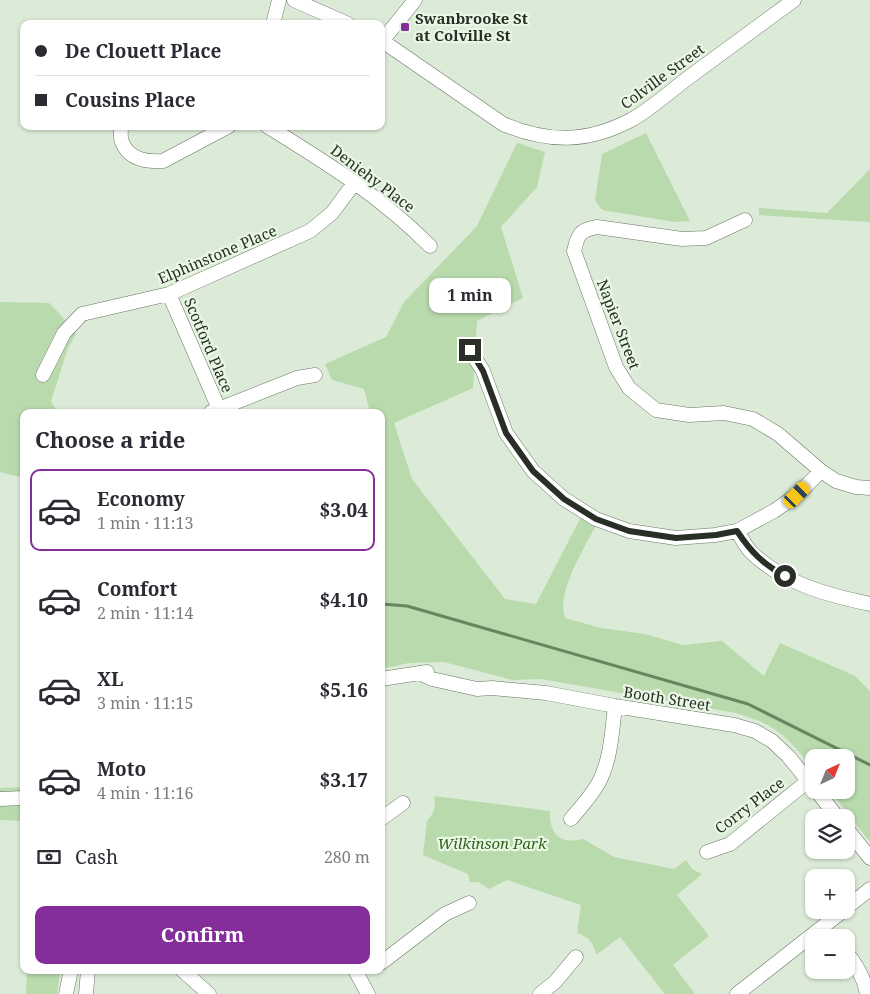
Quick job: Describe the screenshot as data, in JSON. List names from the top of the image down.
{
  "streets": {
    "street": [
      "Colville Street",
      "Deniehy Place",
      "Elphinstone Place",
      "Napier Street",
      "Scotford Place",
      "Booth Street",
      "Corry Place"
    ]
  },
  "crossings": [
    ["Deniehy Place", "Elphinstone Place"],
    ["Elphinstone Place", "Scotford Place"]
  ],
  "parks": ["Wilkinson Park"],
  "places": {
    "transit": ["Swanbrooke St at Colville St"]
  },
  "north": "top right",
  "page": {
    "banner": ["De Clouett Place", "Cousins Place"],
    "bubble": "1 min",
    "heading": "Choose a ride",
    "list": [
      {
        "name": "Economy",
        "note": "1 min · 11:13",
        "value": "$3.04"
      },
      {
        "name": "Comfort",
        "note": "2 min · 11:14",
        "value": "$4.10"
      },
      {
        "name": "XL",
        "note": "3 min · 11:15",
        "value": "$5.16"
      },
      {
        "name": "Moto",
        "note": "4 min · 11:16",
        "value": "$3.17"
      }
    ],
    "map_buttons": ["+", "−"],
    "pay": ["Cash", "280 m"],
    "buttons": "Confirm"
  }
}
